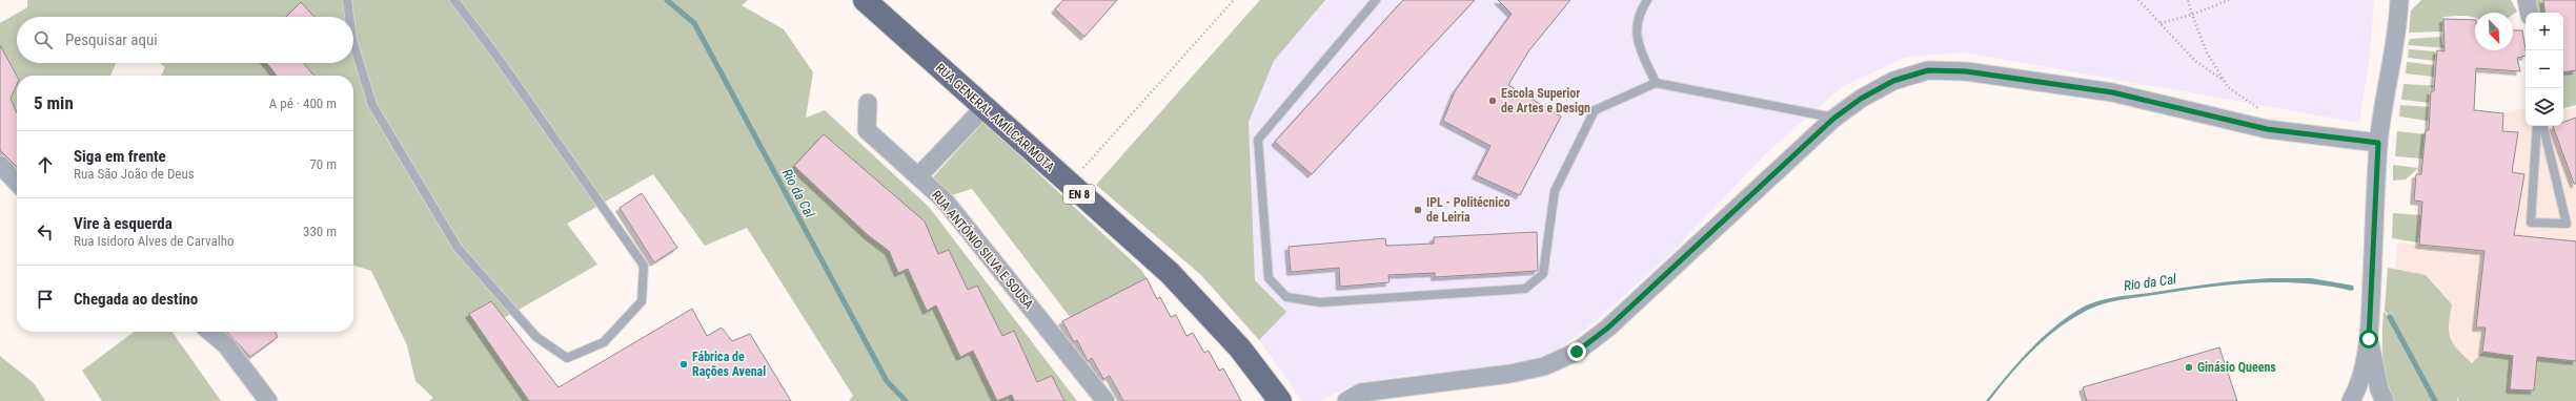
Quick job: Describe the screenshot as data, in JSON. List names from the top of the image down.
{
  "streets": {
    "main road": ["RUA GENERAL AMÍLCAR MOTA", "EN 8"],
    "street": ["RUA ANTÓNIO SILVA E SOUSA"]
  },
  "water": ["Rio da Cal"],
  "places": [
    "Escola Superior de Artes e Design",
    "IPL - Politécnico de Leiria",
    "Fábrica de Rações Avenal",
    "Ginásio Queens"
  ],
  "north": "bottom right",
  "page": {
    "map_buttons": ["+", "−"],
    "search": "Pesquisar aqui",
    "heading": ["5 min", "A pé · 400 m"],
    "list": [
      ["Siga em frente", "Rua São João de Deus", "70 m"],
      ["Vire à esquerda", "Rua Isidoro Alves de Carvalho", "330 m"],
      "Chegada ao destino"
    ]
  }
}
